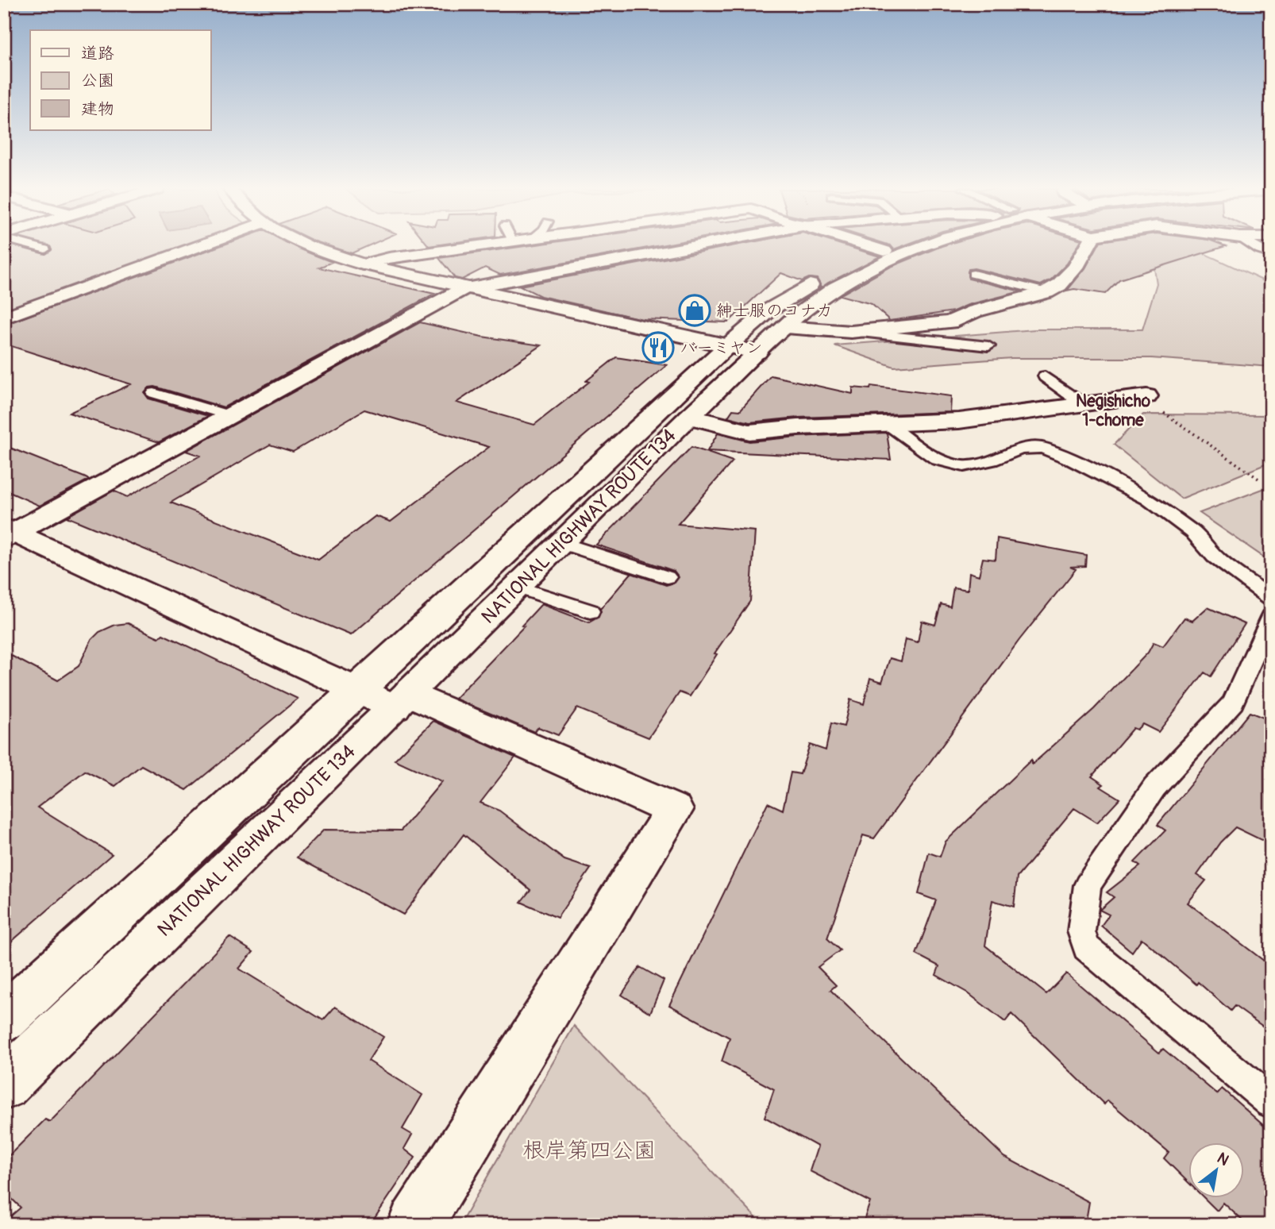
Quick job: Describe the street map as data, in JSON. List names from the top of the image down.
{
  "streets": {
    "main road": ["NATIONAL HIGHWAY ROUTE 134"]
  },
  "districts": ["Negishicho 1-chome"],
  "parks": ["根岸第四公園"],
  "places": {
    "shop": ["紳士服のコナカ"],
    "restaurant": ["バーミヤン"]
  },
  "legend": ["道路", "公園", "建物"],
  "north": "top right"
}
